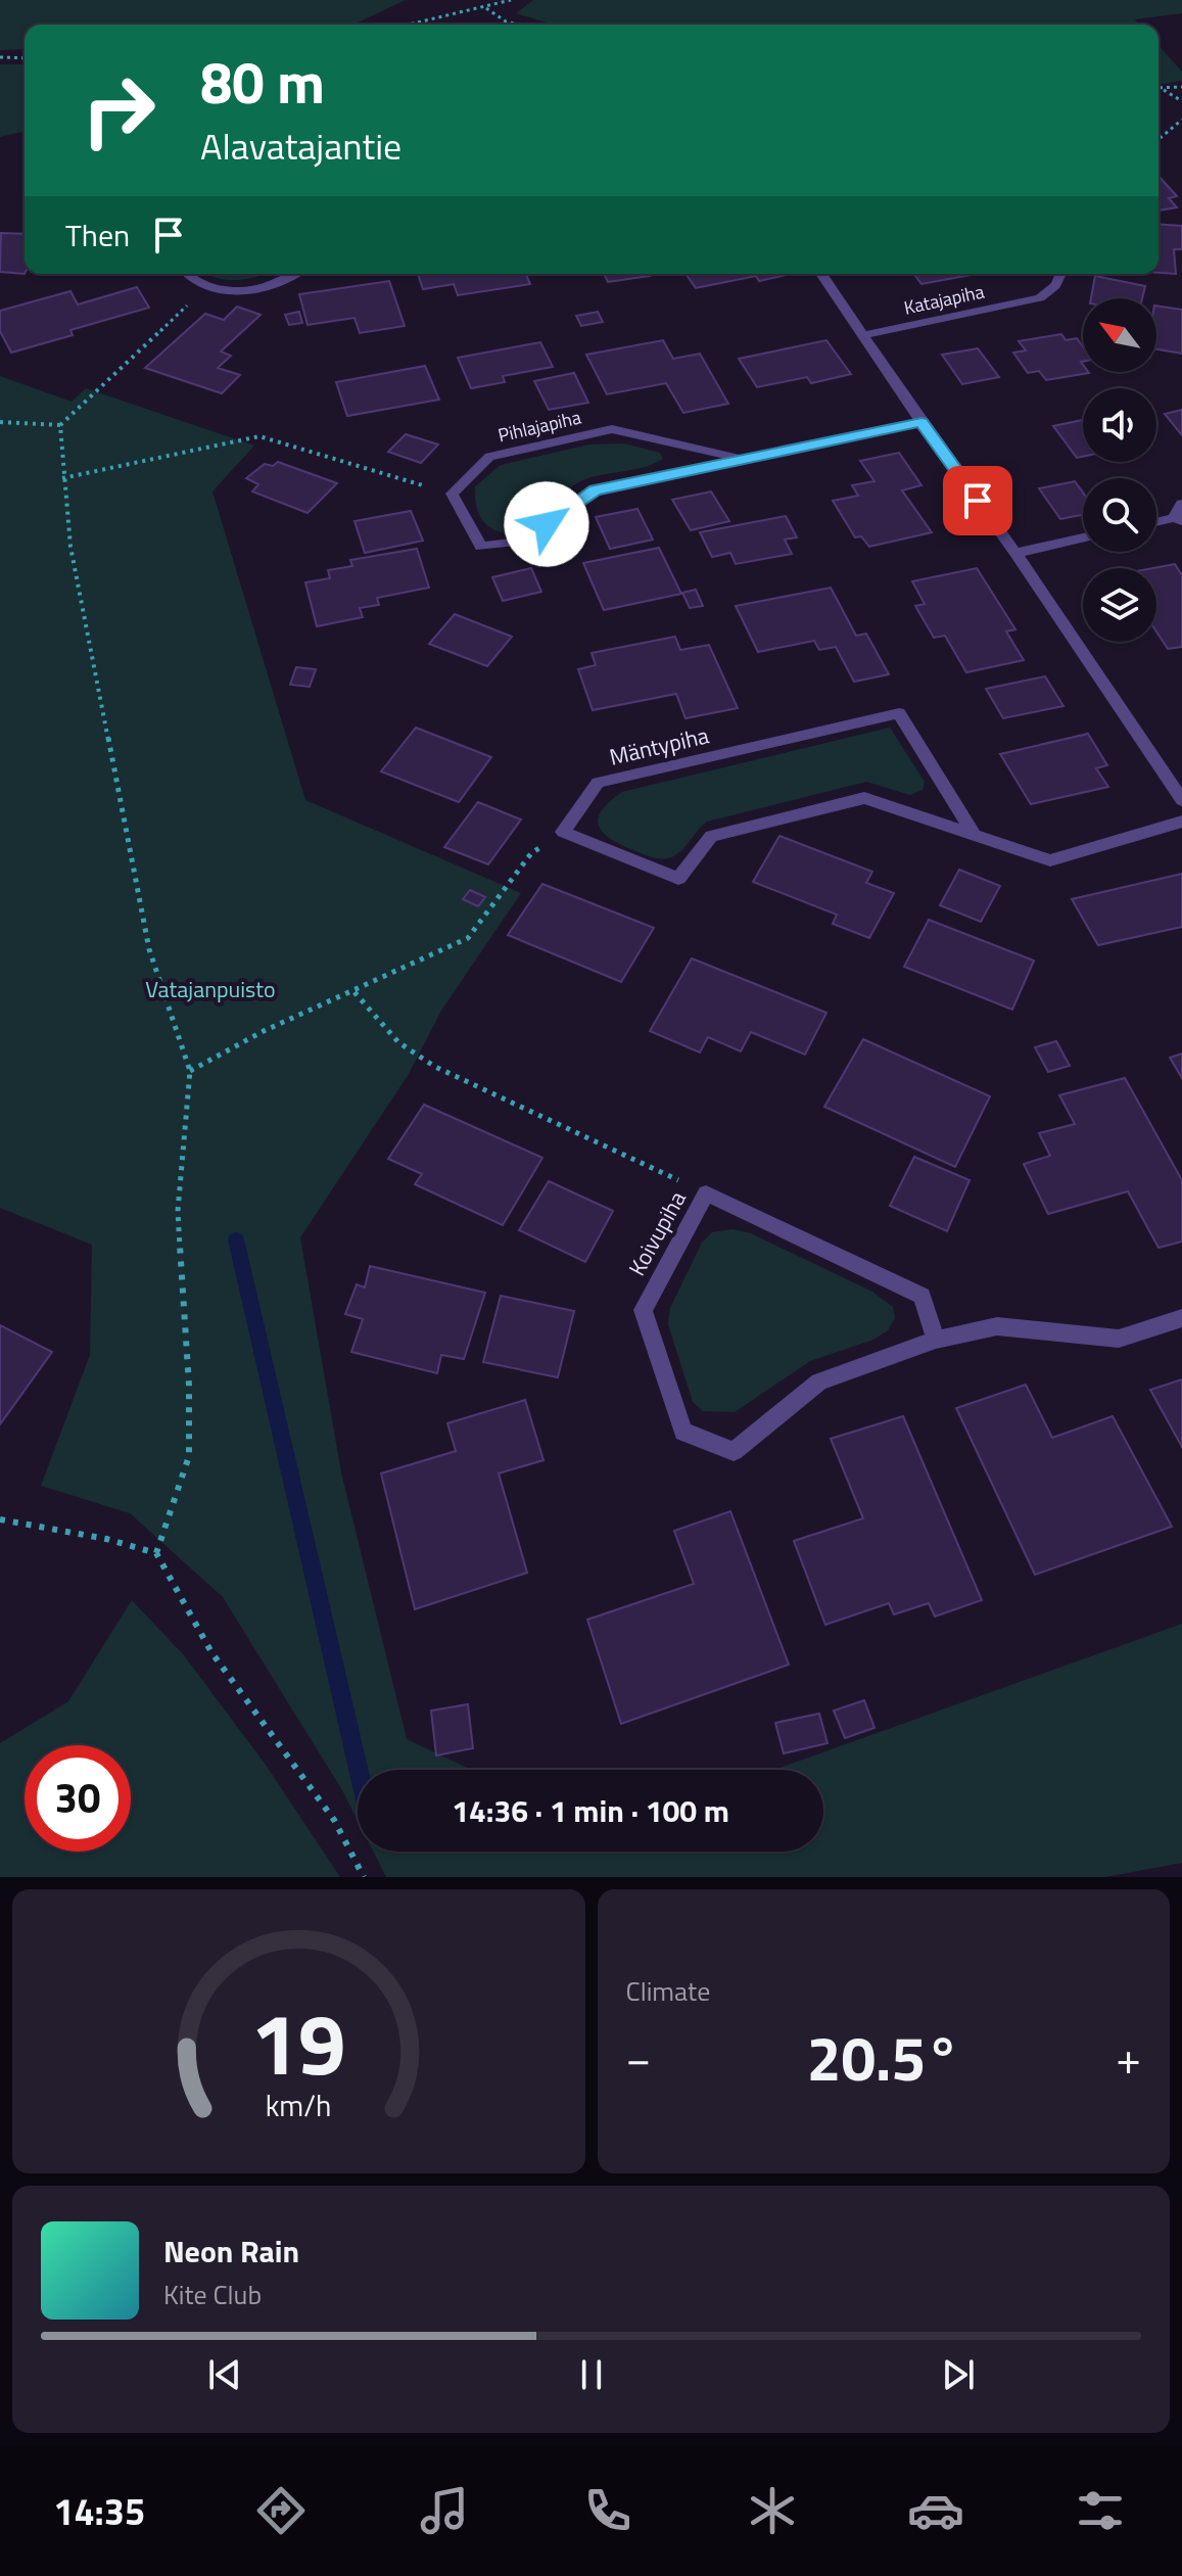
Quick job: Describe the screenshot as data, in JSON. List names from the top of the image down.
{
  "streets": {
    "street": [
      "Katajapiha",
      "Pihlajapiha",
      "Mäntypiha",
      "Koivupiha"
    ]
  },
  "parks": ["Vatajanpuisto"],
  "north": "top left",
  "page": {
    "turn": ["80 m", "Alavatajantie"],
    "then": "Then",
    "limit": "30",
    "trip": "14:36 · 1 min · 100 m",
    "tile": "Climate",
    "heat": ["−", "20.5°", "+"],
    "song": ["Neon Rain", "Kite Club"],
    "tabs": "14:35",
    "gauge": ["19", "km/h"]
  }
}
